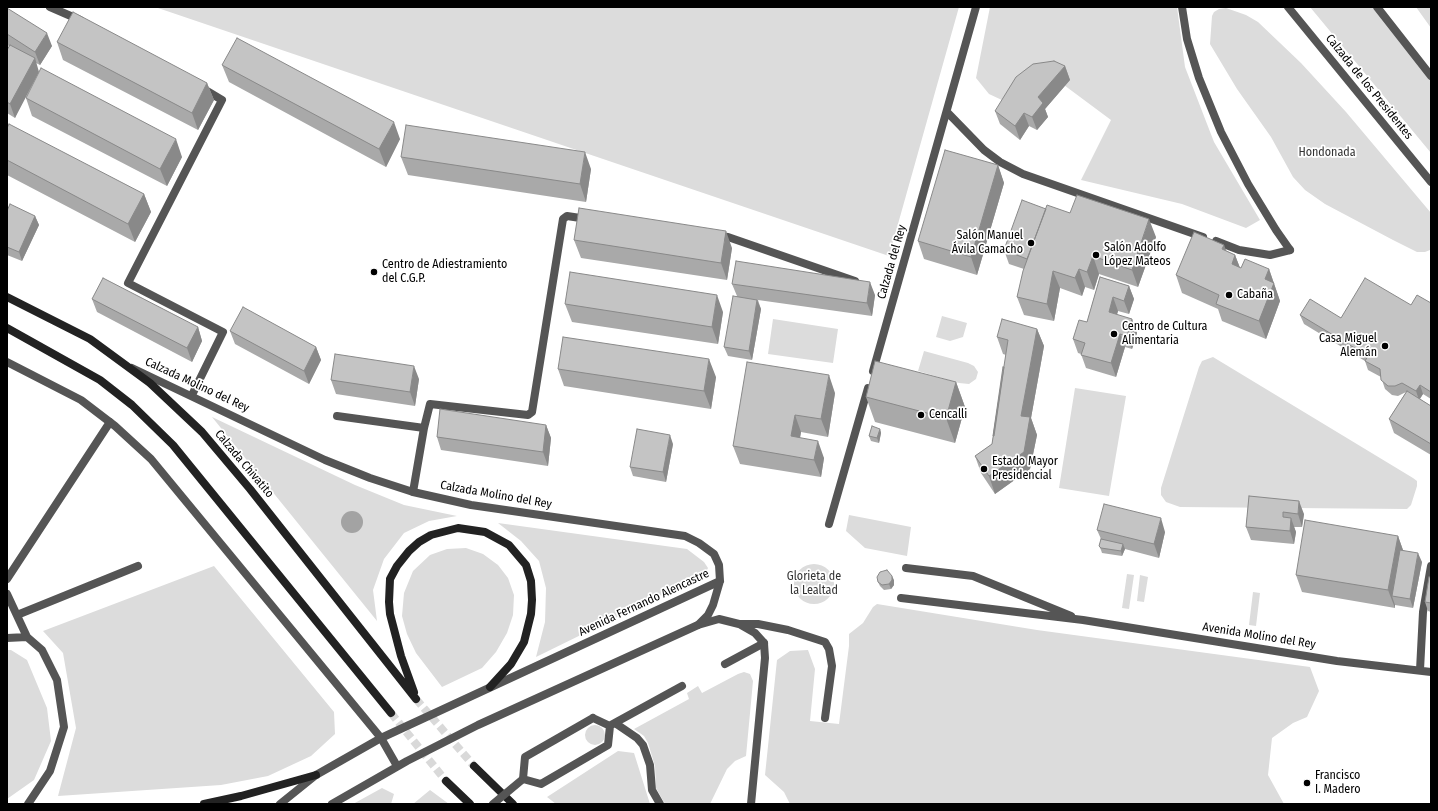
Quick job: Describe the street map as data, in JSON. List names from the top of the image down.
{
  "streets": {
    "main road": ["Calzada Chivatito"],
    "street": [
      "Calzada de los Presidentes",
      "Calzada del Rey",
      "Calzada Molino del Rey",
      "Avenida Fernando Alencastre",
      "Avenida Molino del Rey"
    ]
  },
  "crossings": [
    ["Calzada Molino del Rey", "Calzada Chivatito"],
    ["Calzada Molino del Rey", "Avenida Fernando Alencastre"],
    ["Calzada Chivatito", "Avenida Fernando Alencastre"]
  ],
  "parks": ["Hondonada", "Glorieta de la Lealtad"],
  "places": [
    "Salón Manuel Ávila Camacho",
    "Salón Adolfo López Mateos",
    "Centro de Adiestramiento del C.G.P.",
    "Cabaña",
    "Centro de Cultura Alimentaria",
    "Casa Miguel Alemán",
    "Cencalli",
    "Estado Mayor Presidencial",
    "Francisco I. Madero"
  ]
}
